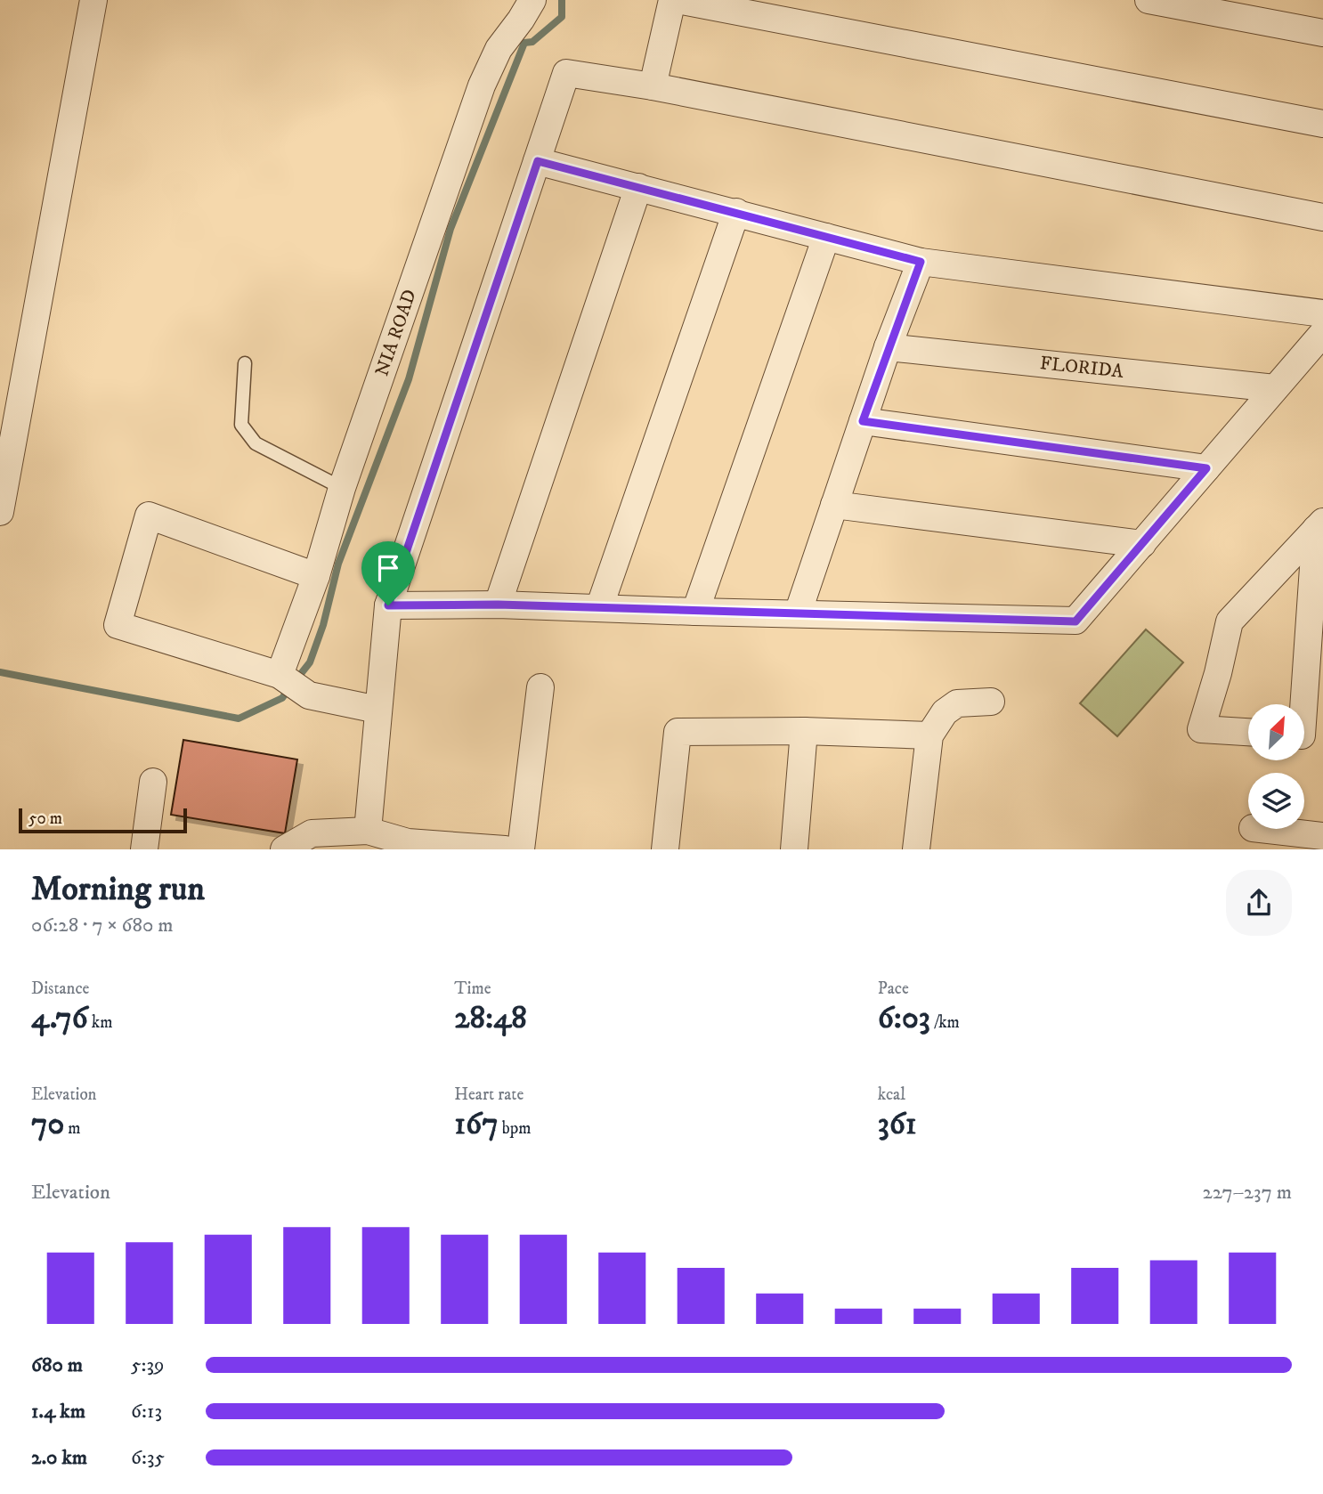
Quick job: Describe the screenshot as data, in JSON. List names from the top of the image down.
{
  "streets": {
    "street": ["NIA ROAD", "FLORIDA"]
  },
  "scale_bar": "50 m",
  "north": "top right",
  "page": {
    "scale": "50 m",
    "heading": ["Morning run", "06:28 · 7 × 680 m"],
    "stats": [
      ["Distance", "4.76 km"],
      ["Time", "28:48"],
      ["Pace", "6:03 /km"],
      ["Elevation", "70 m"],
      ["Heart rate", "167 bpm"],
      ["kcal", "361"]
    ],
    "chart": ["Elevation", "227–237 m"],
    "list": [
      {
        "name": "680 m",
        "note": "5:39"
      },
      {
        "name": "1.4 km",
        "note": "6:13"
      },
      {
        "name": "2.0 km",
        "note": "6:35"
      }
    ]
  }
}
